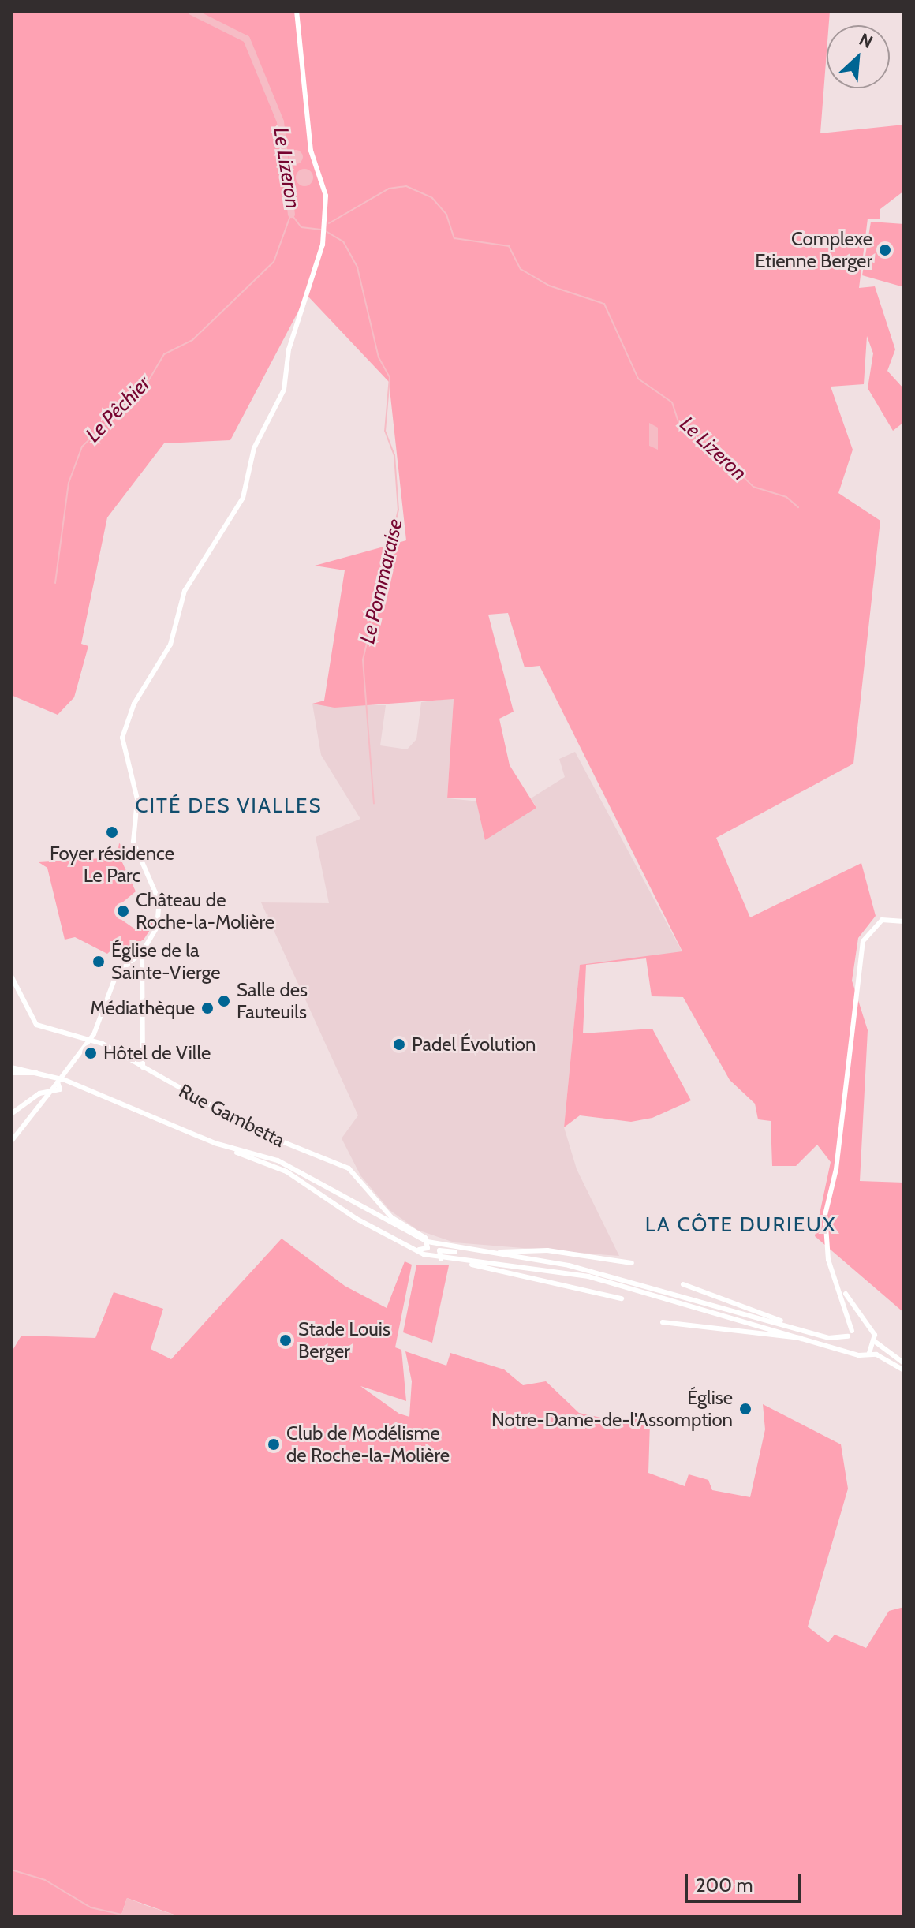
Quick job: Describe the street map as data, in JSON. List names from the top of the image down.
{
  "streets": {
    "main road": ["Rue Gambetta"]
  },
  "districts": ["CITÉ DES VIALLES", "LA CÔTE DURIEUX"],
  "water": ["Le Lizeron", "Le Pêchier", "Le Pommaraise"],
  "places": [
    "Complexe Etienne Berger",
    "Foyer résidence Le Parc",
    "Château de Roche-la-Molière",
    "Église de la Sainte-Vierge",
    "Salle des Fauteuils",
    "Médiathèque",
    "Padel Évolution",
    "Hôtel de Ville",
    "Stade Louis Berger",
    "Église Notre-Dame-de-l'Assomption",
    "Club de Modélisme de Roche-la-Molière"
  ],
  "scale_bar": "200 m",
  "north": "top right"
}
